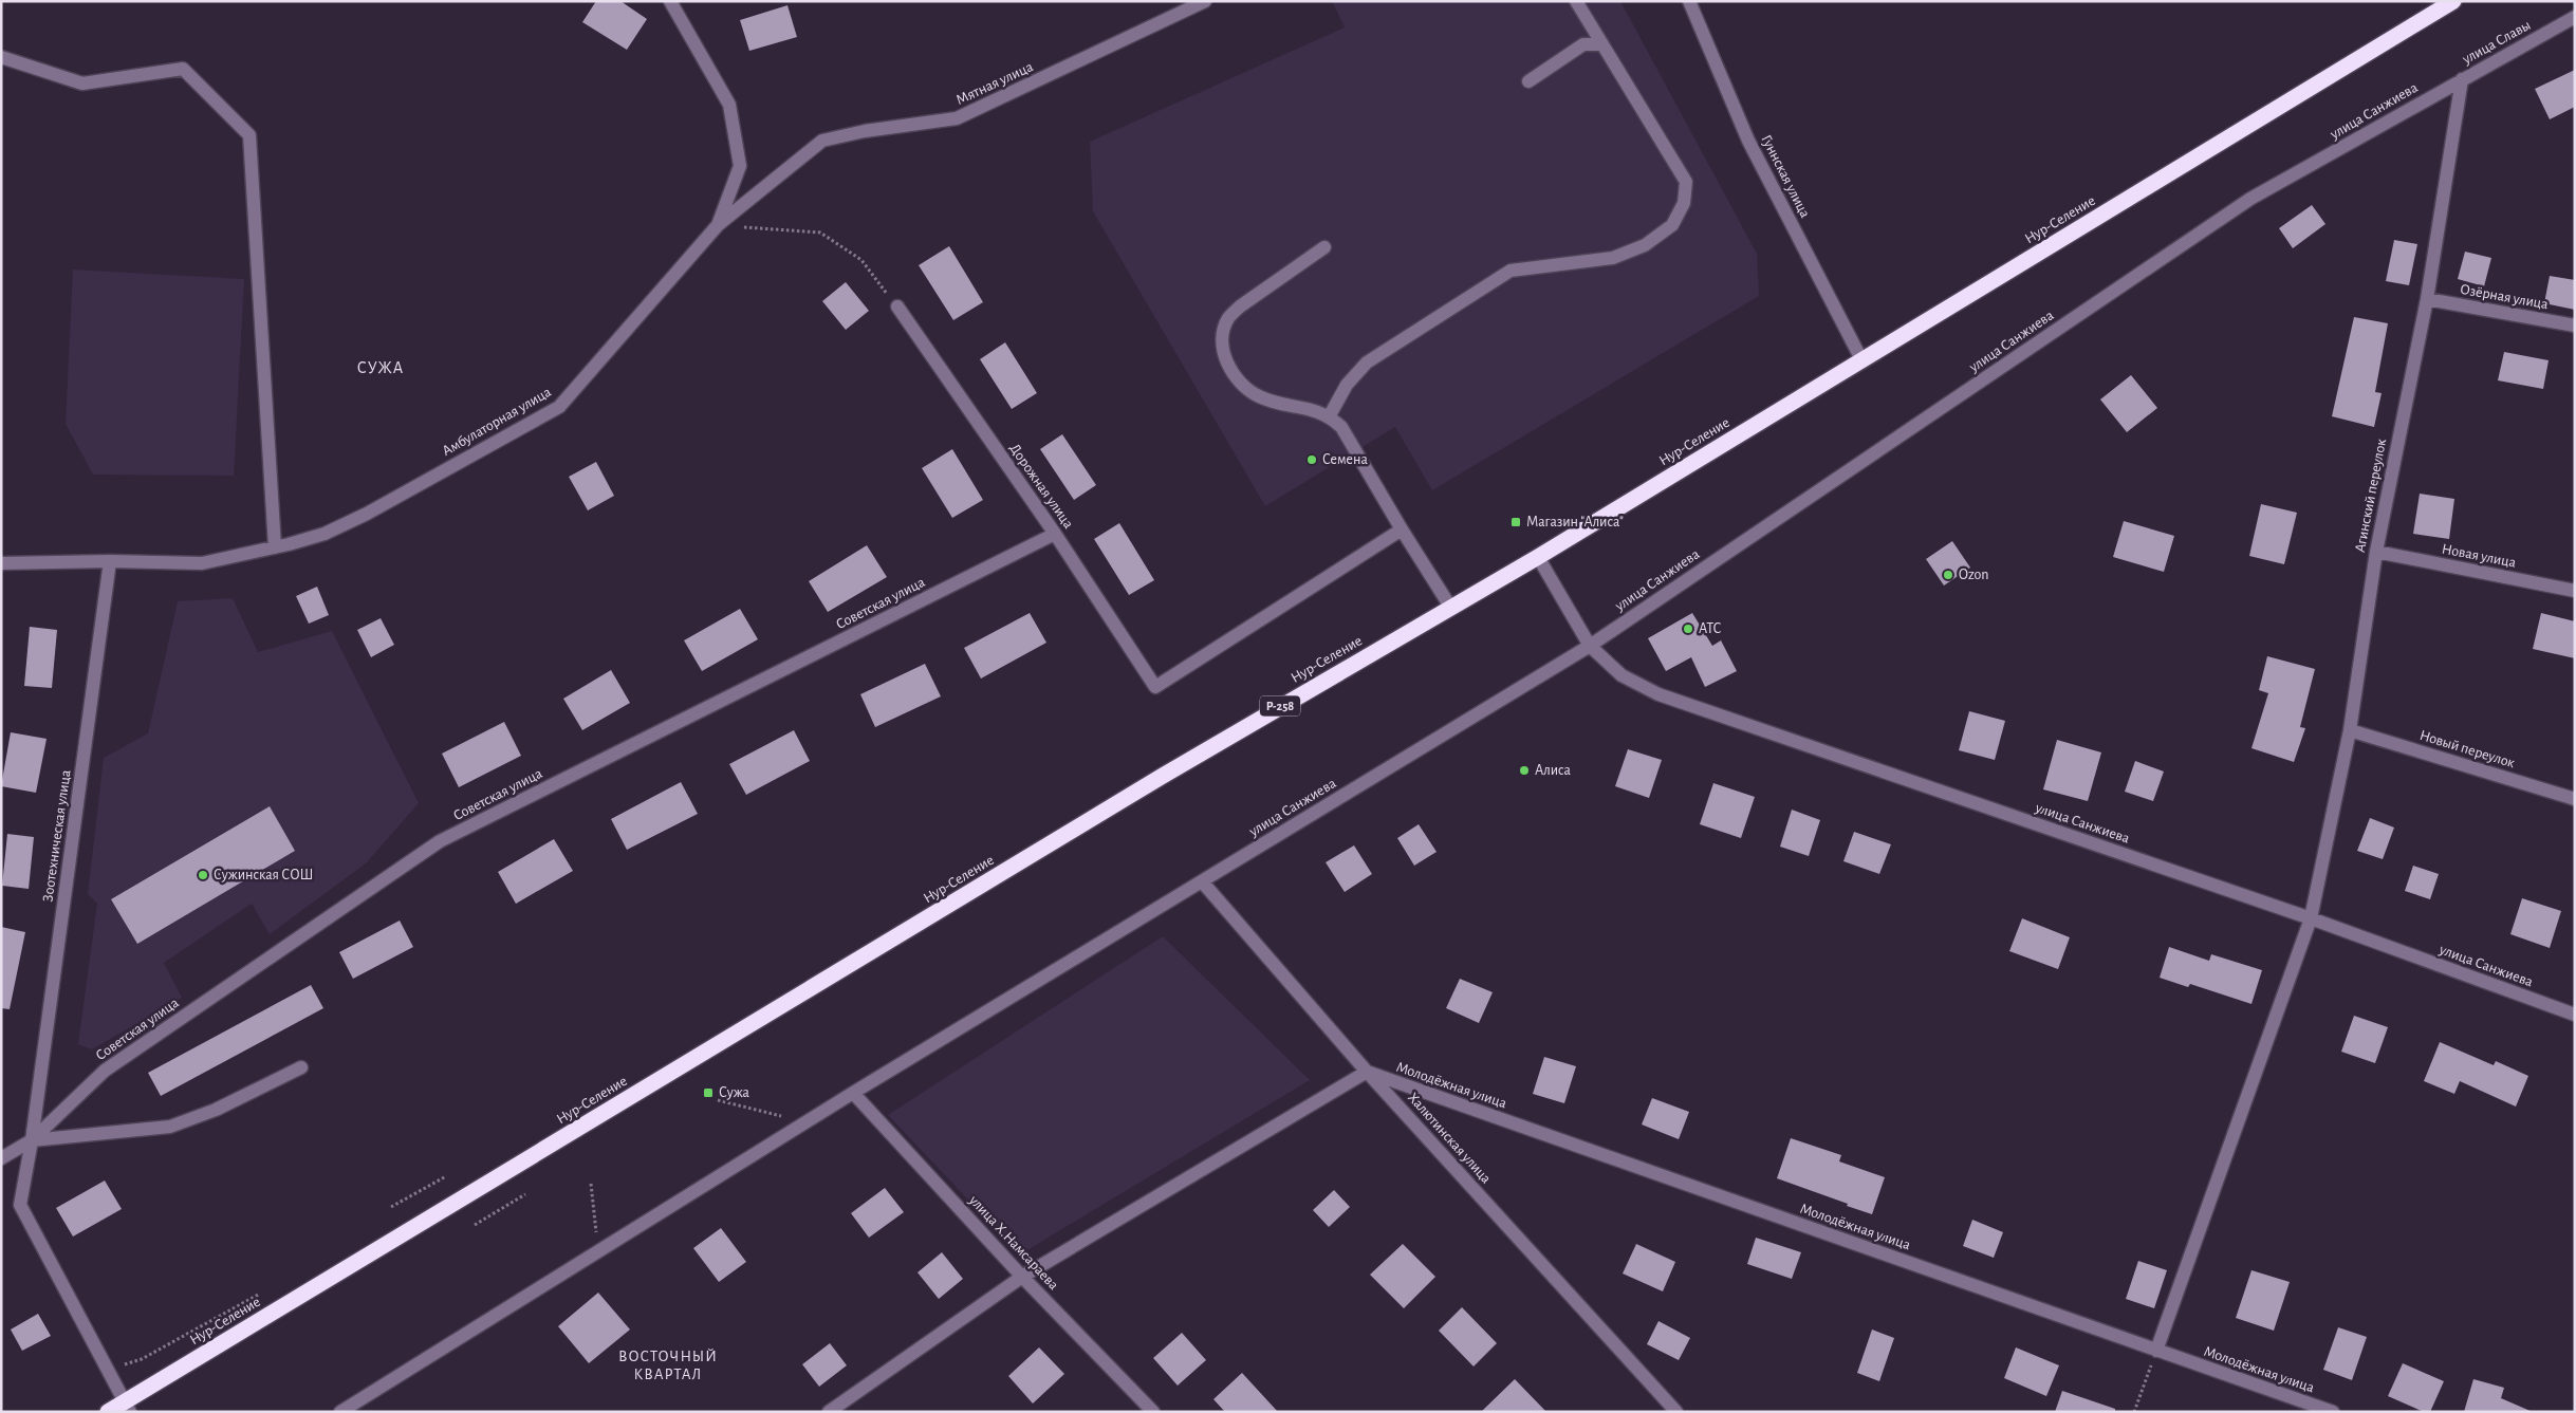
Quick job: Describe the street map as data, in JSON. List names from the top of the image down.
{
  "streets": {
    "highway": ["Нур-Селение", "Р-258"],
    "street": [
      "улица Славы",
      "Мятная улица",
      "улица Санжиева",
      "Гуннская улица",
      "Озёрная улица",
      "Амбулаторная улица",
      "Дорожная улица",
      "Агинский переулок",
      "Новая улица",
      "Советская улица",
      "Новый переулок",
      "Зоотехническая улица",
      "Молодёжная улица",
      "Халютинская улица",
      "улица Х.Намсараева"
    ]
  },
  "crossings": [
    ["улица Славы", "улица Санжиева"],
    ["улица Славы", "Агинский переулок"],
    ["Мятная улица", "Амбулаторная улица"],
    ["улица Санжиева", "Нур-Селение"],
    ["улица Санжиева", "Агинский переулок"],
    ["улица Санжиева", "Халютинская улица"],
    ["улица Санжиева", "улица Х.Намсараева"],
    ["Гуннская улица", "Нур-Селение"],
    ["Озёрная улица", "Агинский переулок"],
    ["Амбулаторная улица", "Зоотехническая улица"],
    ["Дорожная улица", "Советская улица"],
    ["Агинский переулок", "Новая улица"],
    ["Агинский переулок", "Новый переулок"],
    ["Агинский переулок", "Молодёжная улица"],
    ["Советская улица", "Зоотехническая улица"],
    ["Молодёжная улица", "Халютинская улица"]
  ],
  "districts": ["СУЖА", "ВОСТОЧНЫЙ КВАРТАЛ"],
  "places": {
    "other": [
      "Семена",
      "Ozon",
      "АТС",
      "Алиса",
      "Сужинская СОШ"
    ],
    "transit": ["Магазин \"Алиса\"", "Сужа"]
  }
}
